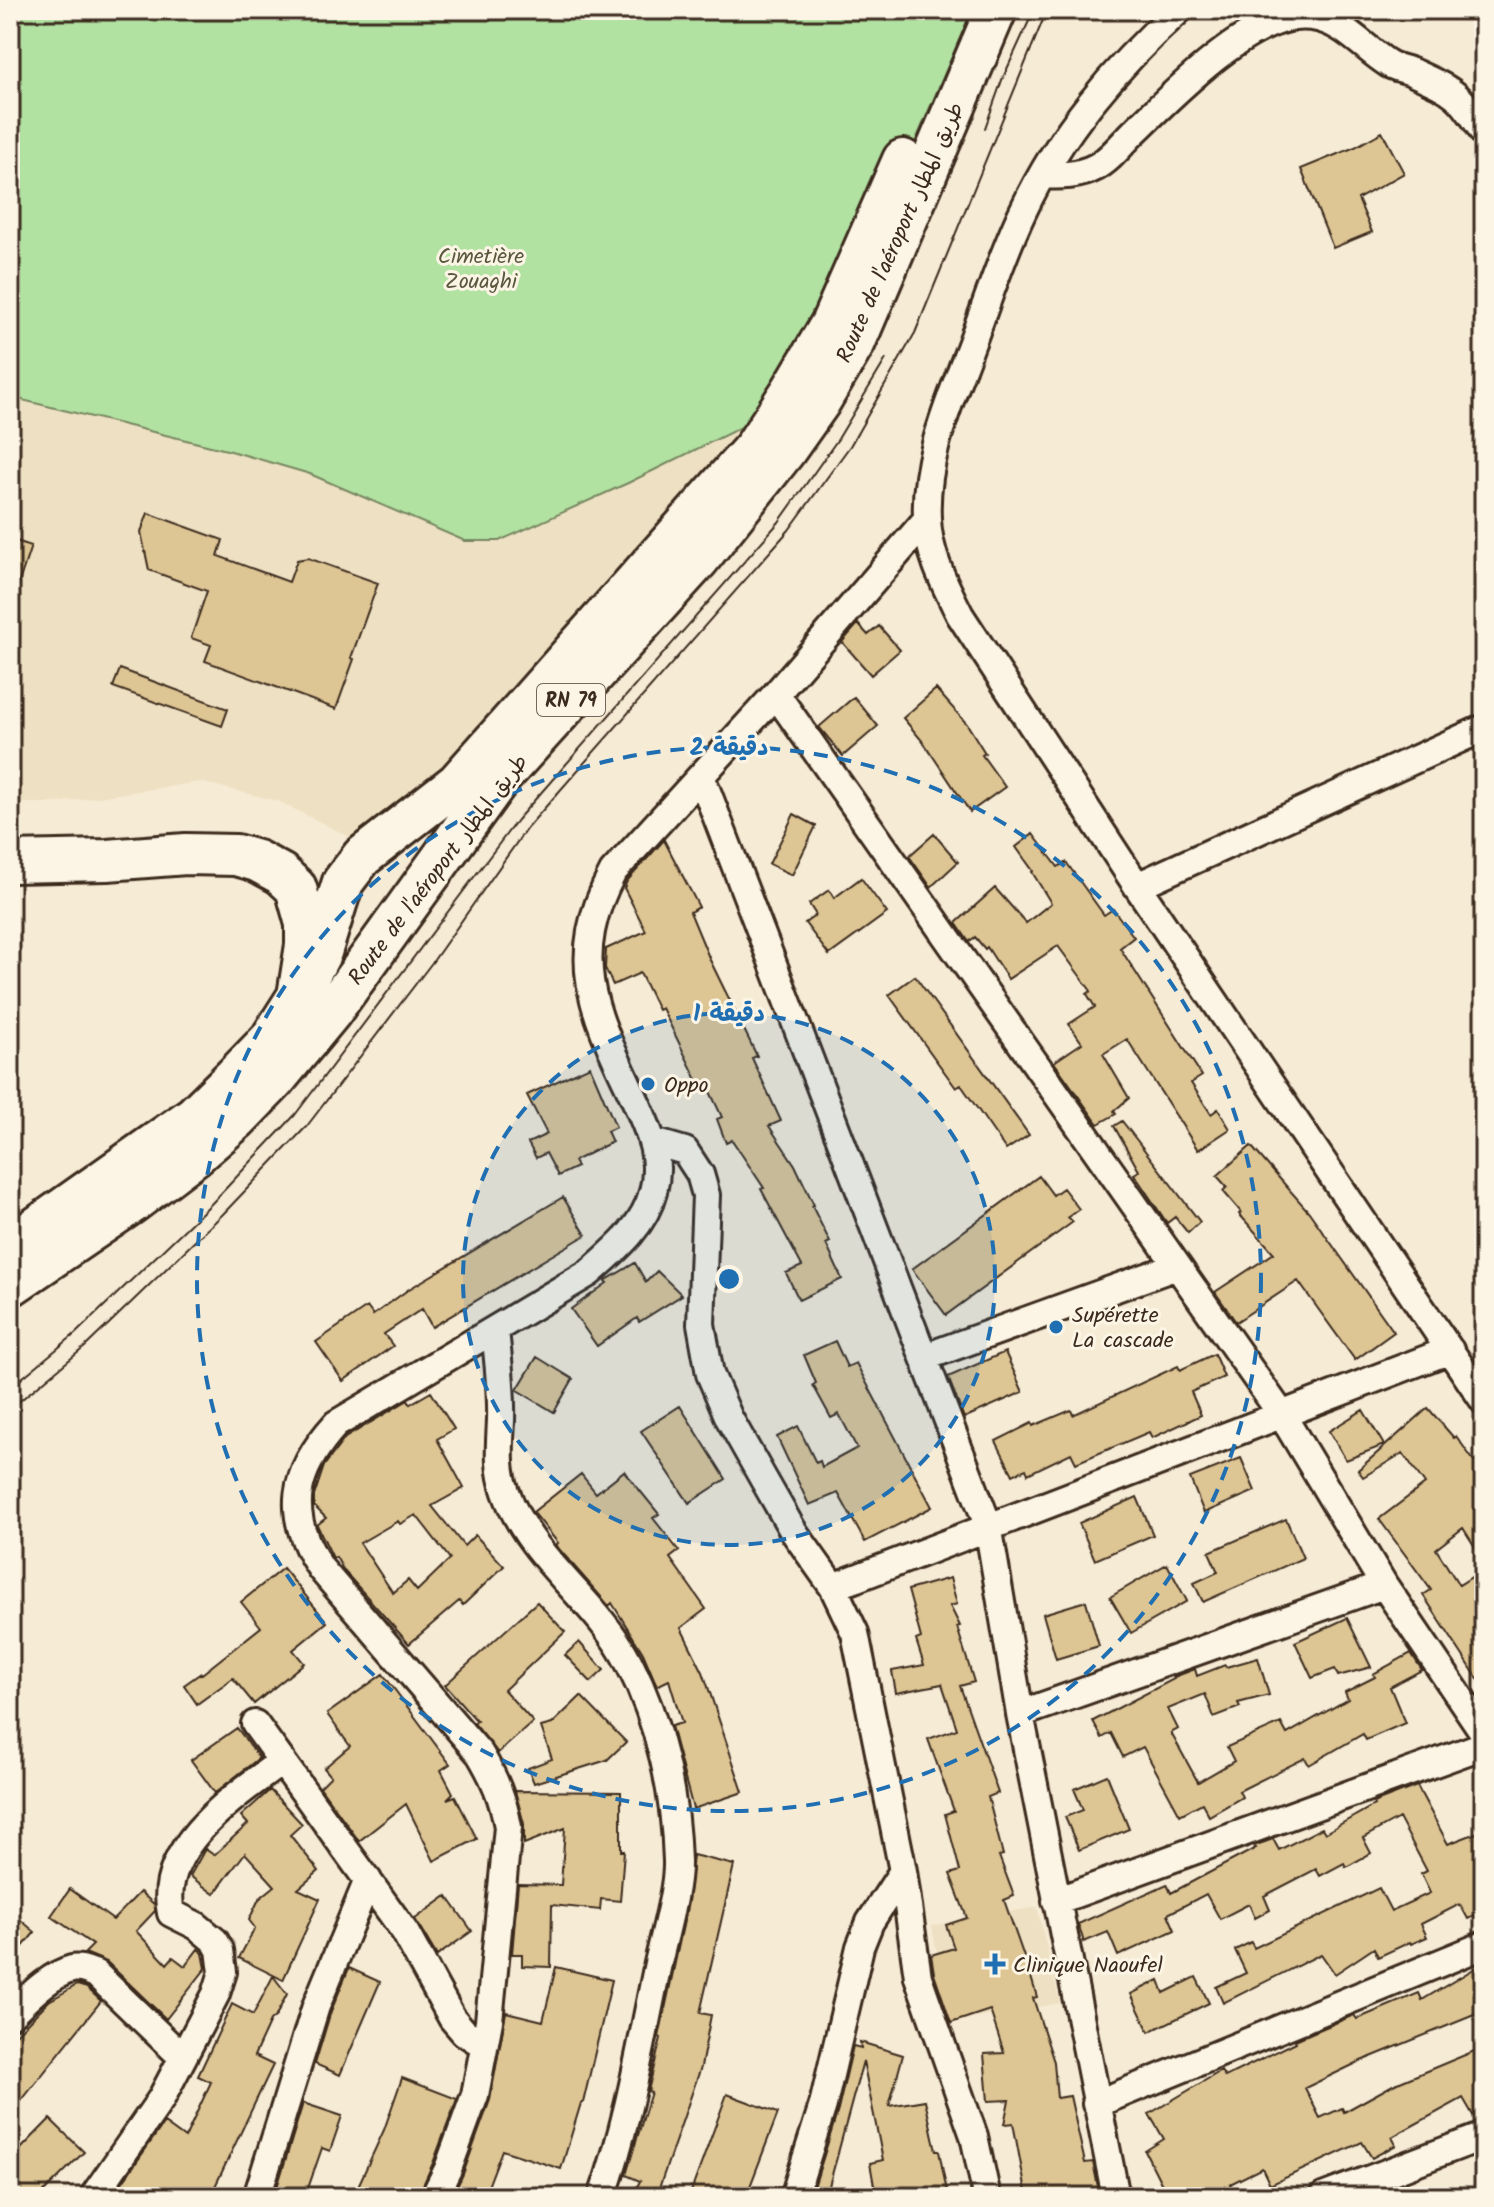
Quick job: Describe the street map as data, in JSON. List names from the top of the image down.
{
  "streets": {
    "highway": ["Route de l'aéroport طريق المطار", "RN 79"]
  },
  "parks": ["Cimetière Zouaghi"],
  "places": {
    "other": ["Oppo", "Supérette La cascade"],
    "health": ["Clinique Naoufel"]
  },
  "rings": ["2 دقيقة", "1 دقيقة"]
}
